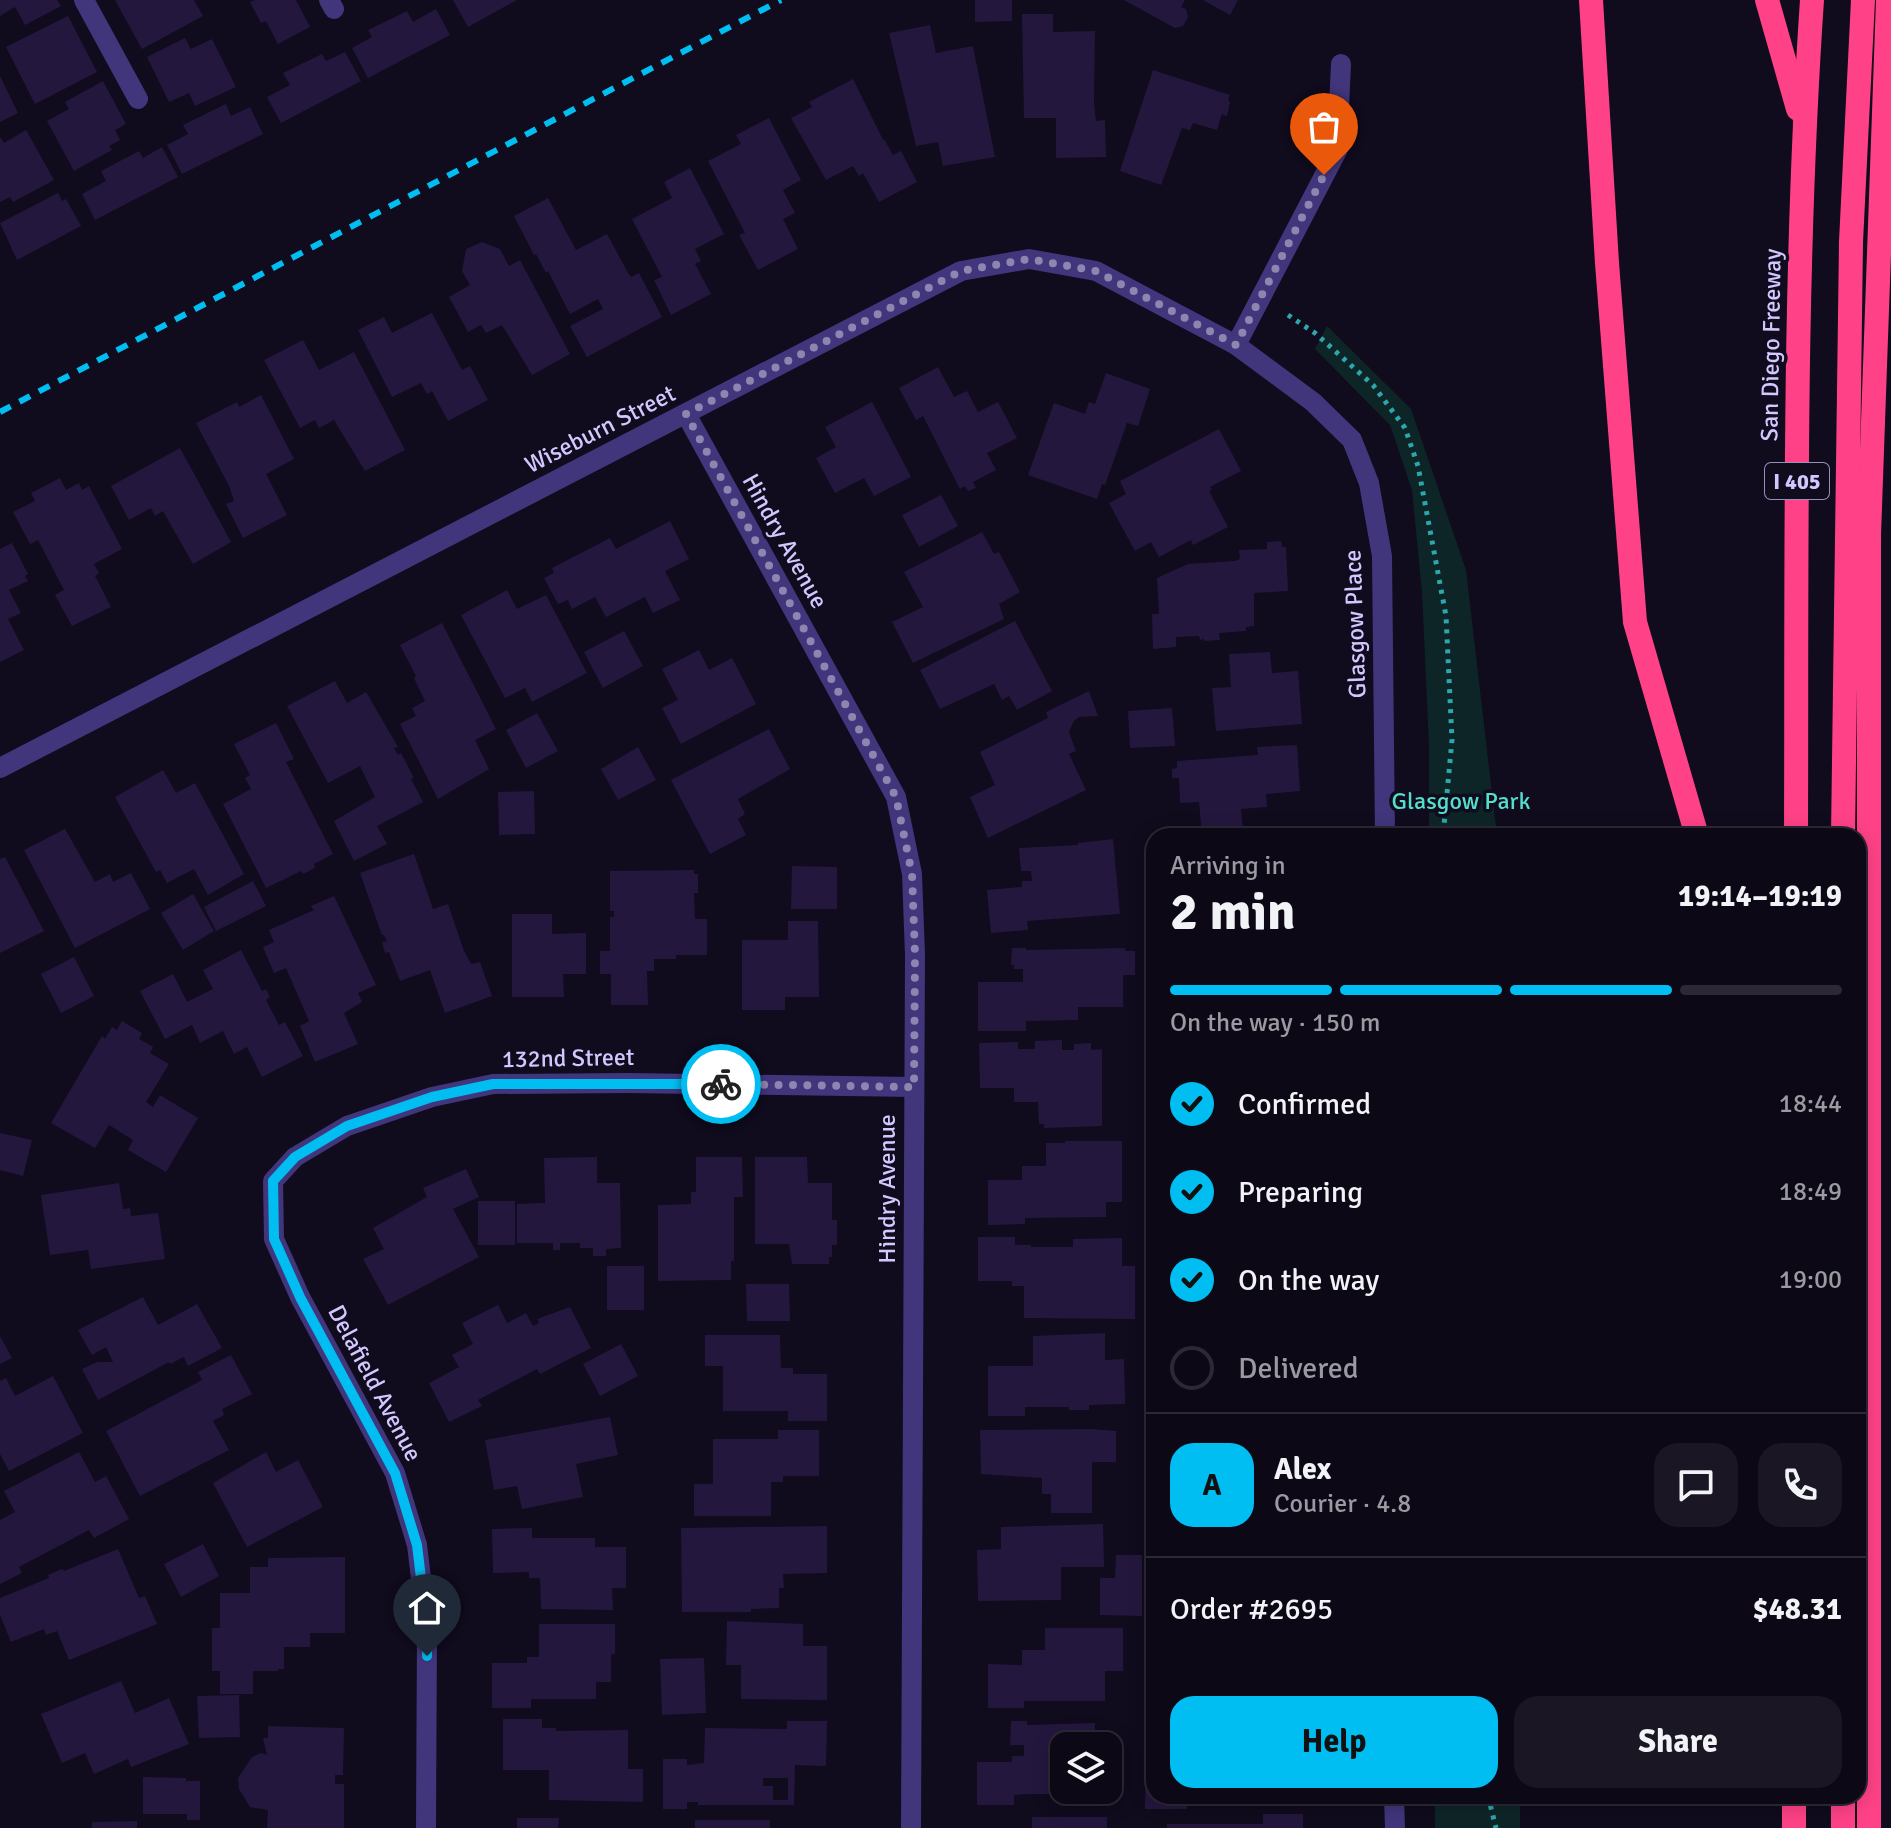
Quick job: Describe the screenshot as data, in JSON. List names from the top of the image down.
{
  "streets": {
    "highway": ["San Diego Freeway", "I 405"],
    "street": [
      "Wiseburn Street",
      "Hindry Avenue",
      "Glasgow Place",
      "132nd Street",
      "Delafield Avenue"
    ]
  },
  "crossings": [
    ["Wiseburn Street", "Hindry Avenue"],
    ["Wiseburn Street", "Glasgow Place"],
    ["Hindry Avenue", "132nd Street"],
    ["132nd Street", "Delafield Avenue"]
  ],
  "parks": ["Glasgow Park"],
  "page": {
    "heading": ["2 min", "Arriving in", "19:14–19:19"],
    "panel": [
      "Alex",
      "Courier · 4.8",
      "Order #2695",
      "$48.31"
    ],
    "bar": "On the way · 150 m",
    "list": [
      ["Confirmed", "18:44"],
      ["Preparing", "18:49"],
      ["On the way", "19:00"],
      "Delivered"
    ],
    "round": "A",
    "buttons": ["Help", "Share"]
  }
}
